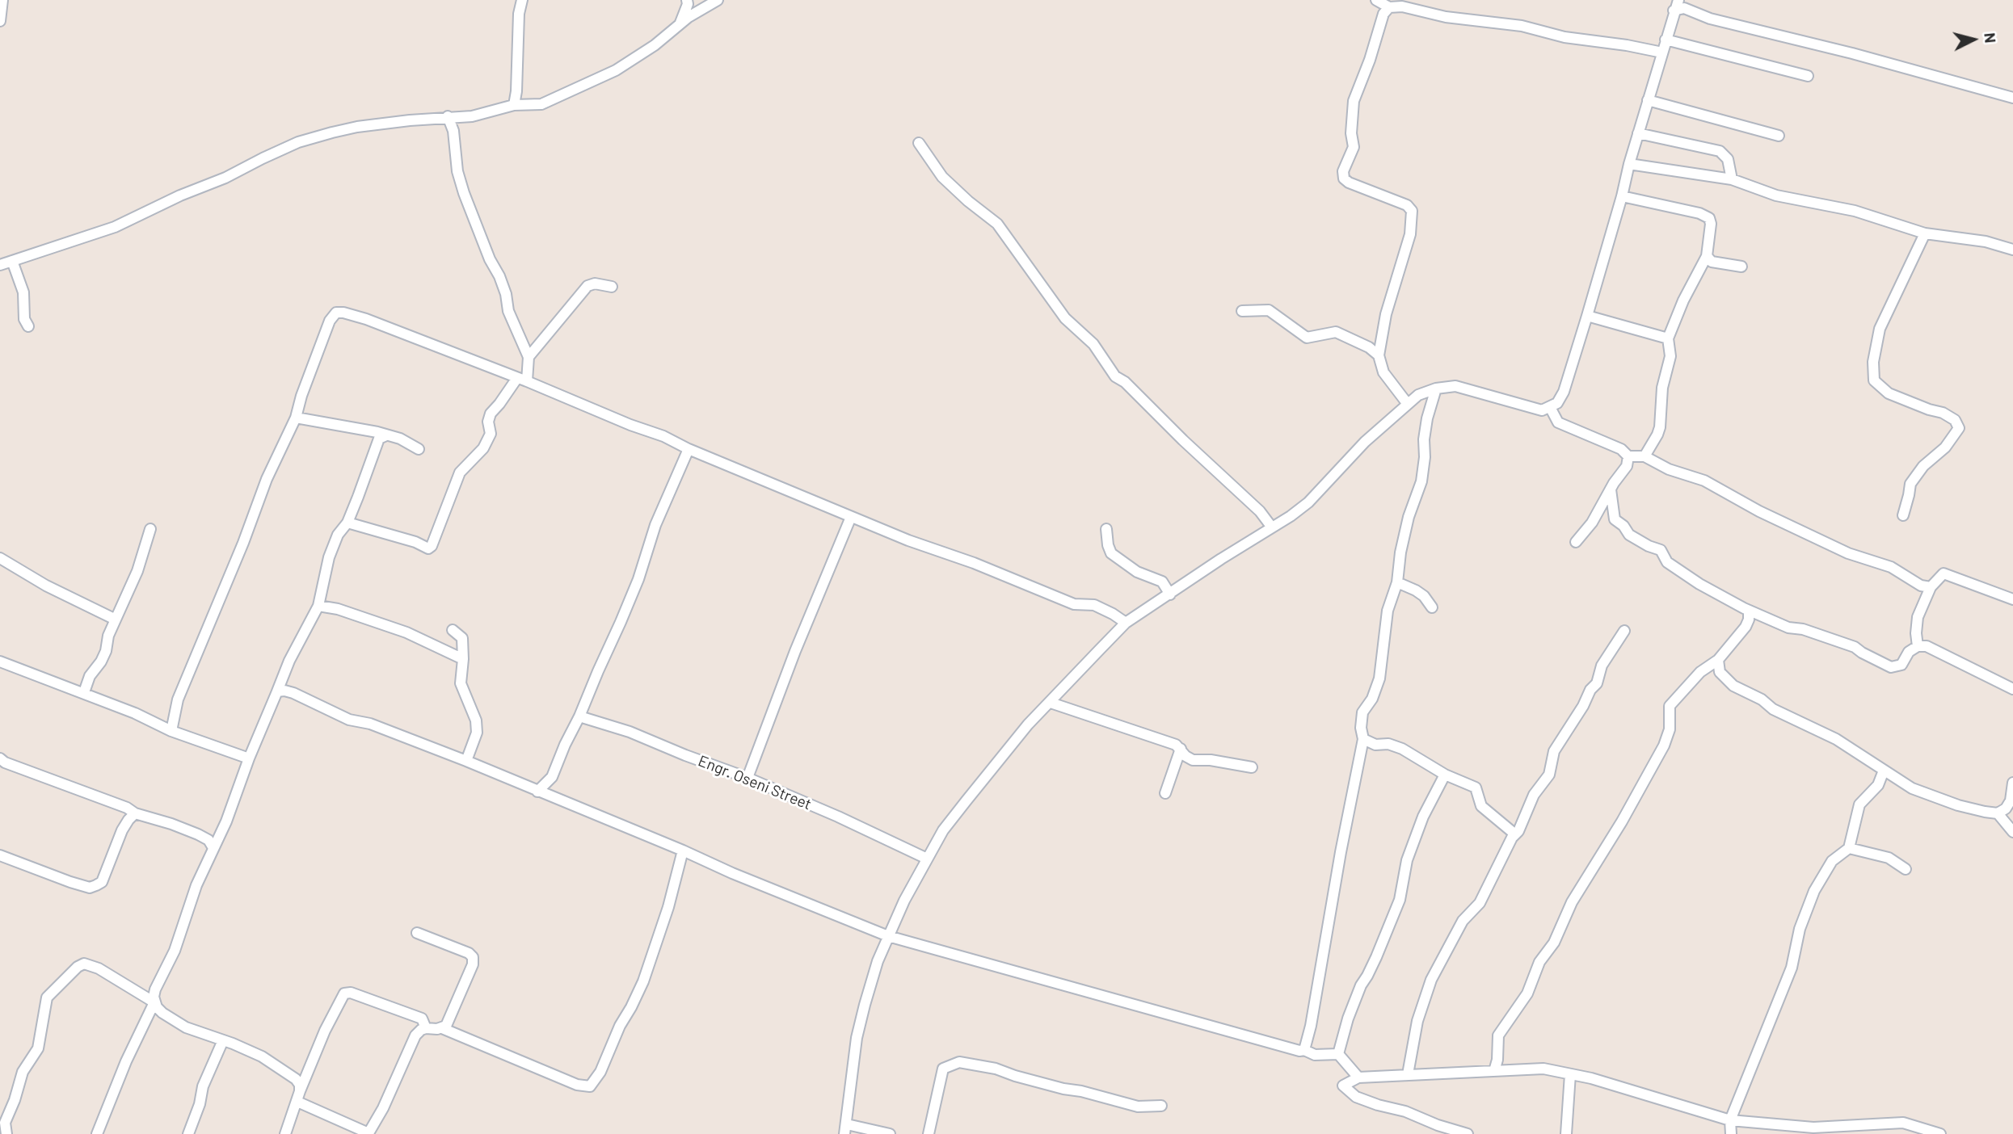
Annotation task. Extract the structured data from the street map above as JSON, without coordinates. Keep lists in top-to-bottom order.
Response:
{
  "streets": {
    "street": ["Engr. Oseni Street"]
  },
  "north": "right"
}
